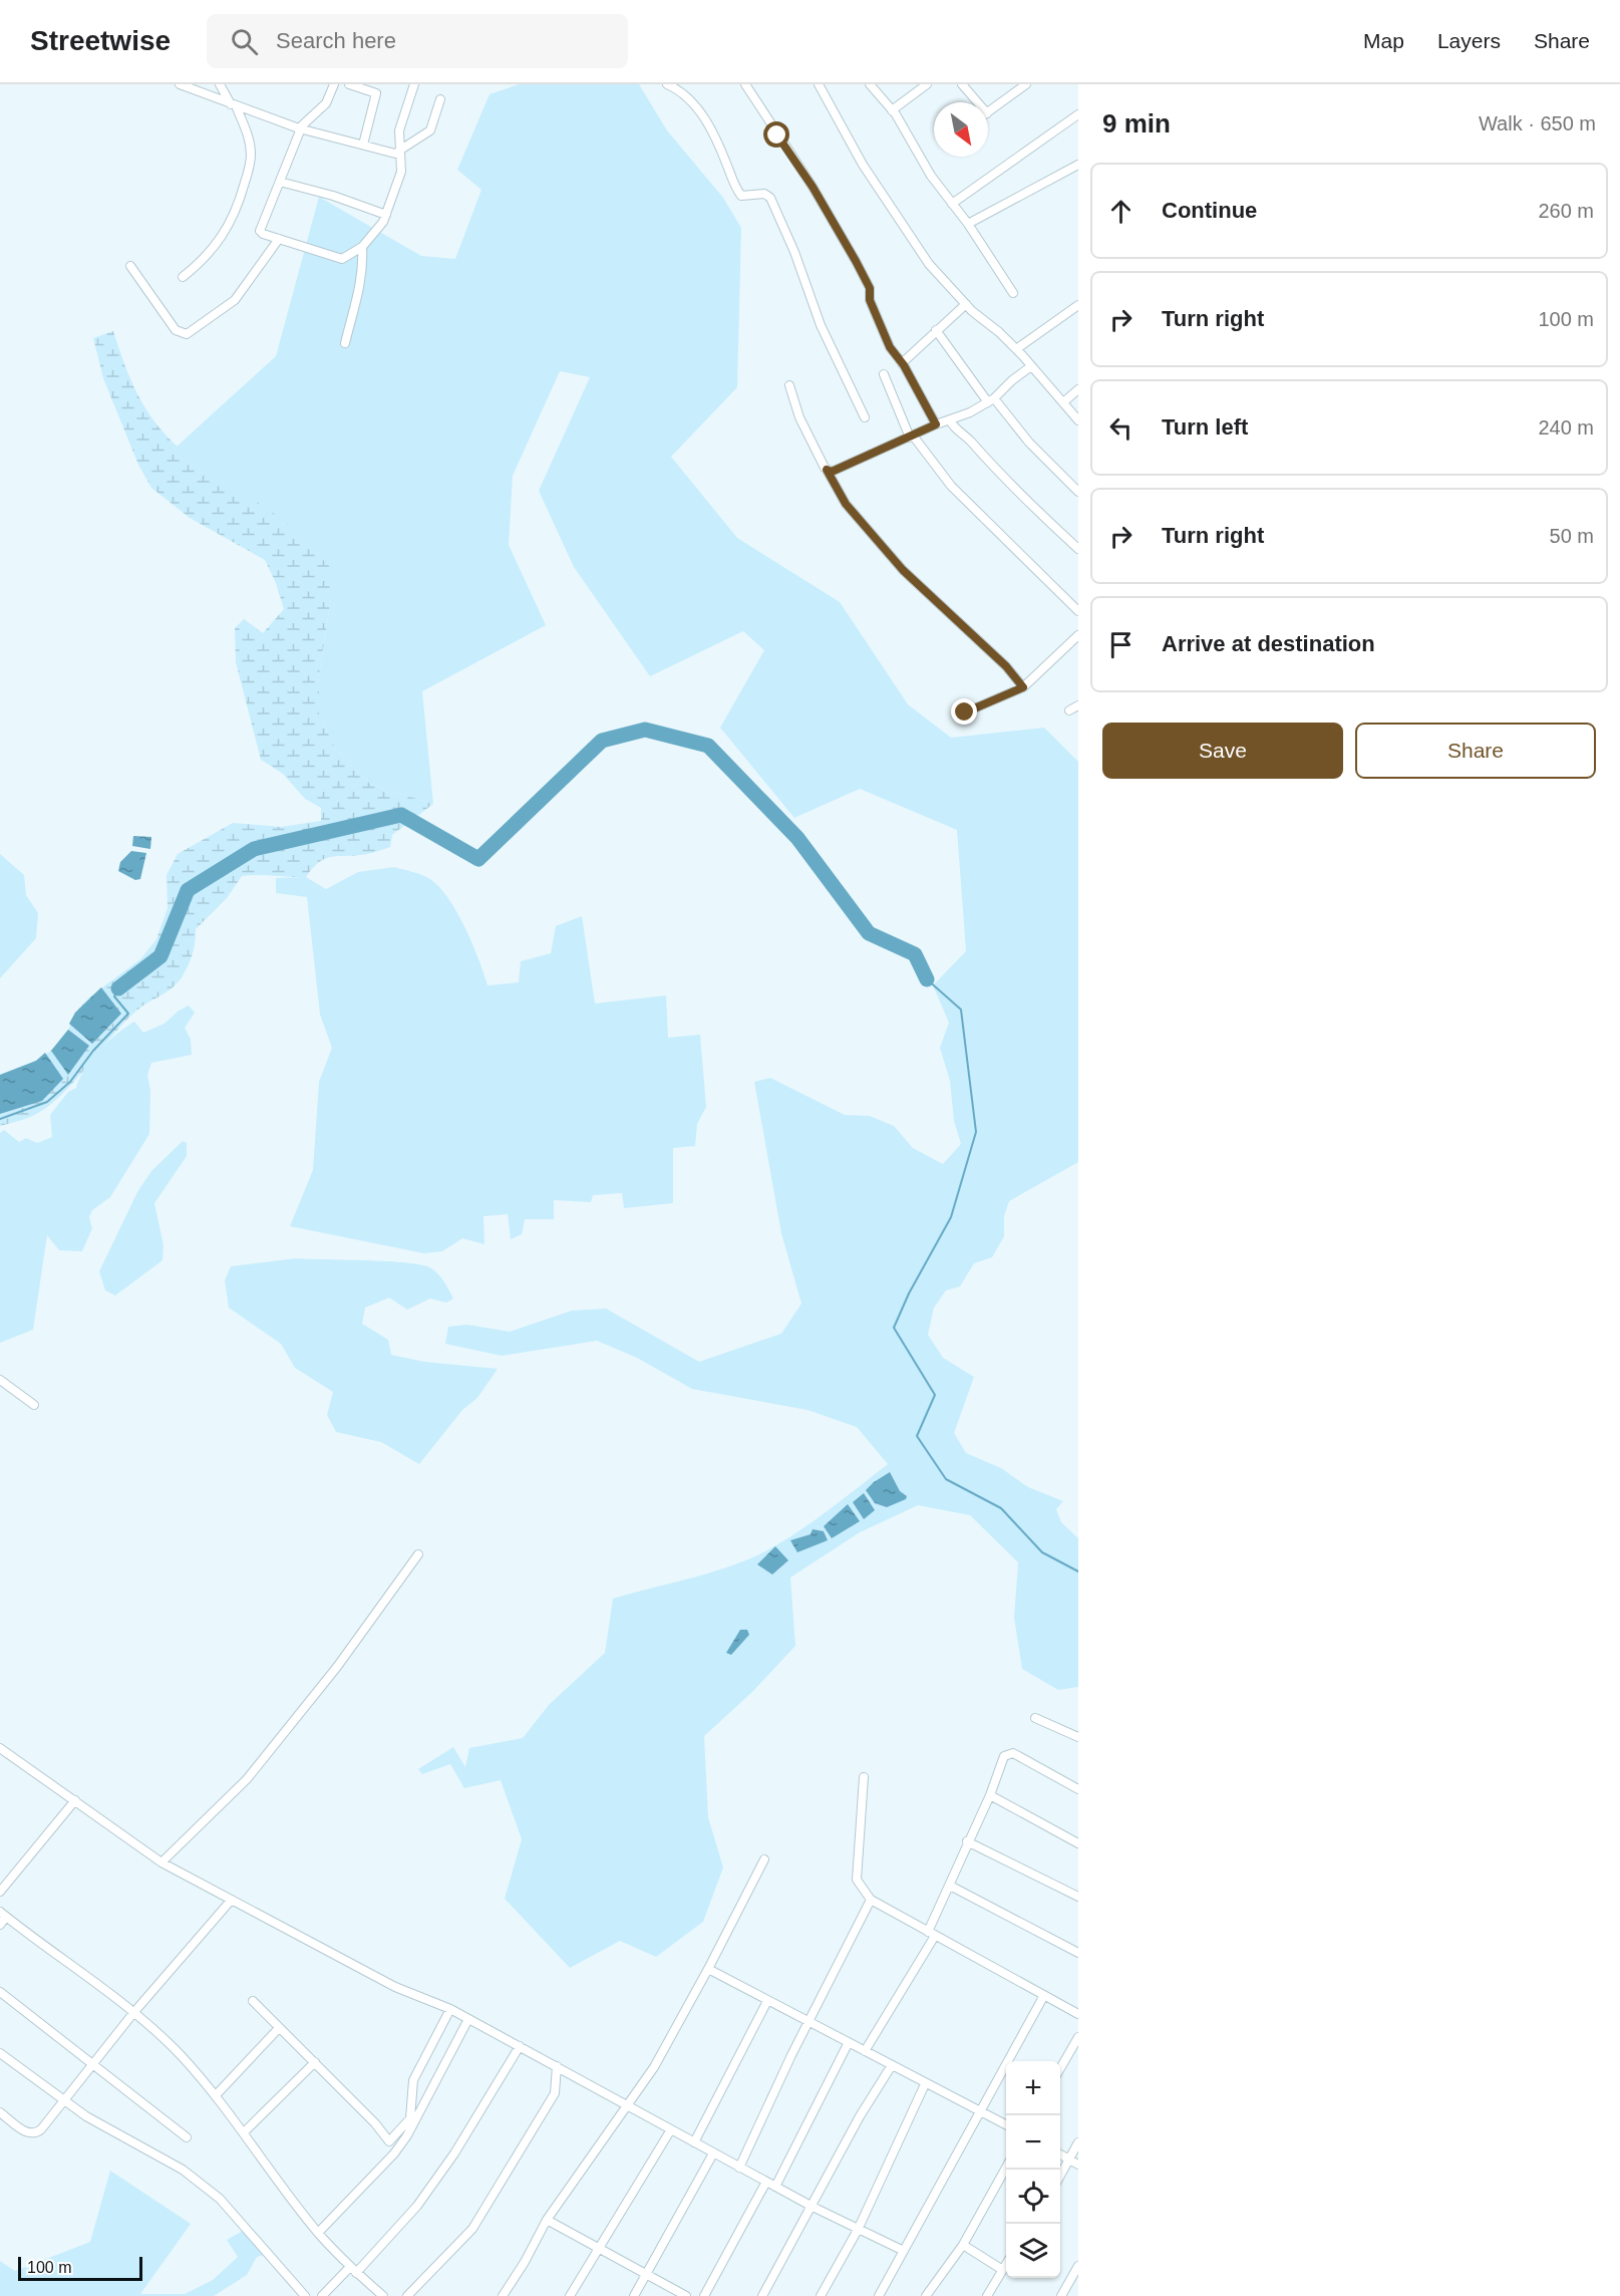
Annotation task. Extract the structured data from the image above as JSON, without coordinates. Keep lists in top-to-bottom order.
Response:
{
  "scale_bar": "100 m",
  "north": "bottom right",
  "page": {
    "header": "Streetwise",
    "search": "Search here",
    "nav": ["Map", "Layers", "Share"],
    "heading": ["9 min", "Walk · 650 m"],
    "list": [
      ["Continue", "260 m"],
      ["Turn right", "100 m"],
      ["Turn left", "240 m"],
      ["Turn right", "50 m"],
      "Arrive at destination"
    ],
    "buttons": ["Save", "Share"],
    "map_buttons": ["+", "−"],
    "scale": "100 m"
  }
}
